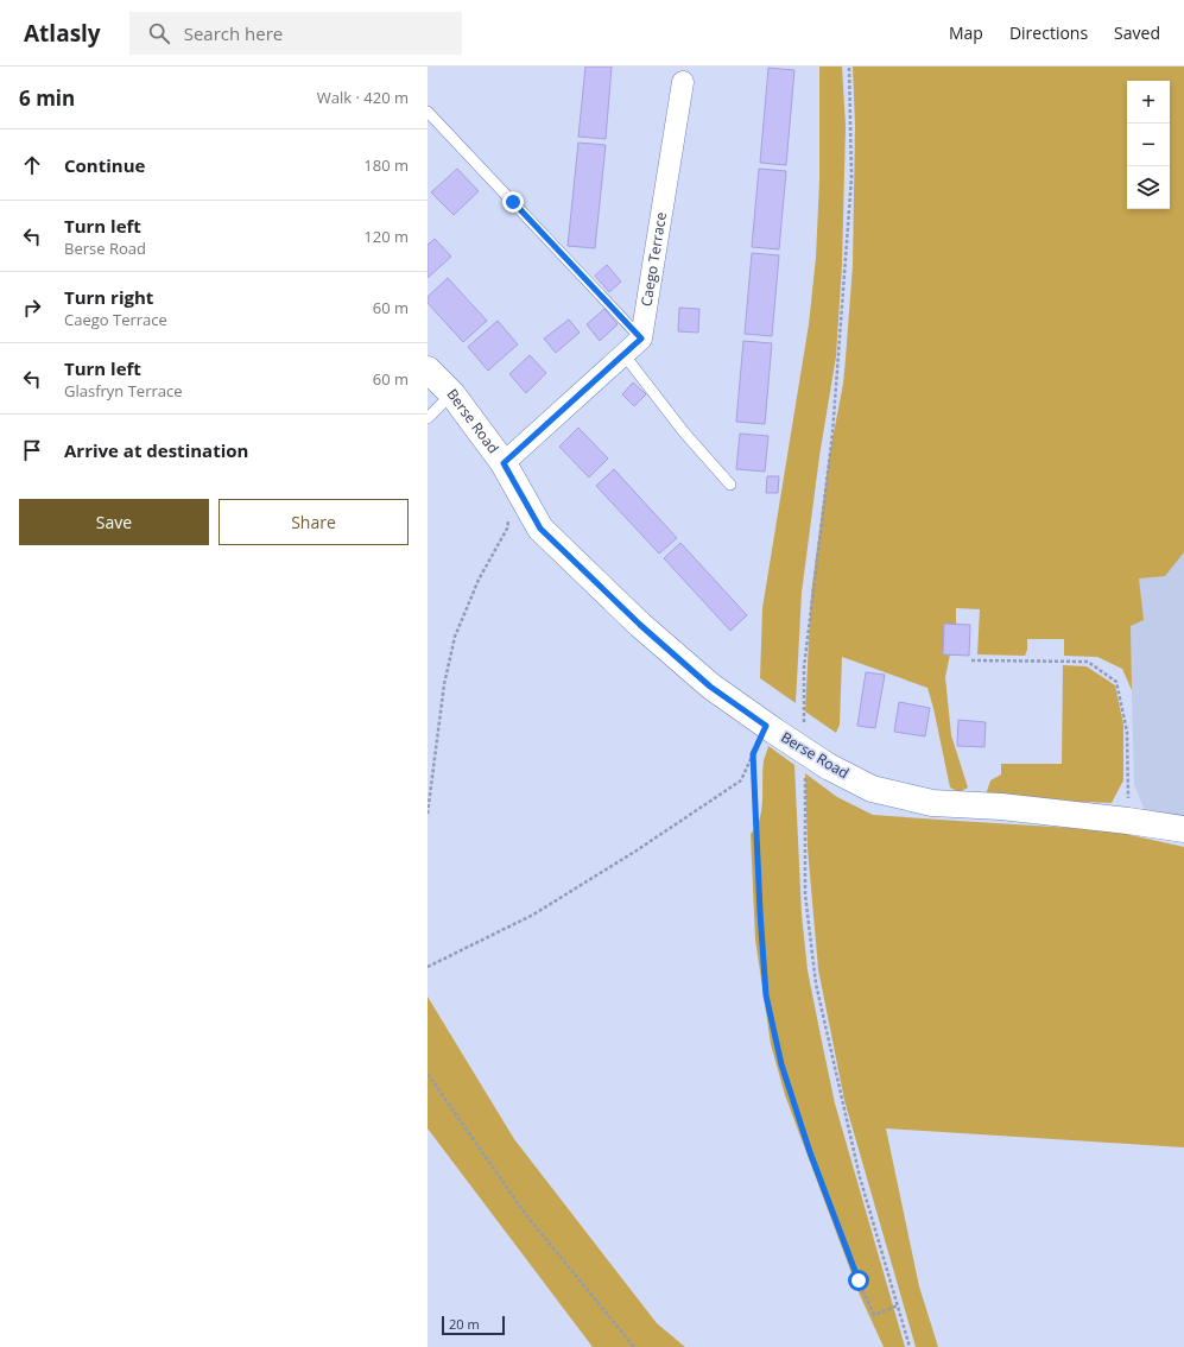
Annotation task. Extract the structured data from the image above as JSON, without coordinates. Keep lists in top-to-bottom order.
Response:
{
  "streets": {
    "main road": ["Berse Road"],
    "street": ["Caego Terrace"]
  },
  "scale_bar": "20 m",
  "page": {
    "header": "Atlasly",
    "search": "Search here",
    "nav": ["Map", "Directions", "Saved"],
    "heading": ["6 min", "Walk · 420 m"],
    "map_buttons": ["+", "−"],
    "list": [
      ["Continue", "180 m"],
      ["Turn left", "Berse Road", "120 m"],
      ["Turn right", "Caego Terrace", "60 m"],
      ["Turn left", "Glasfryn Terrace", "60 m"],
      "Arrive at destination"
    ],
    "buttons": ["Save", "Share"],
    "scale": "20 m"
  }
}
